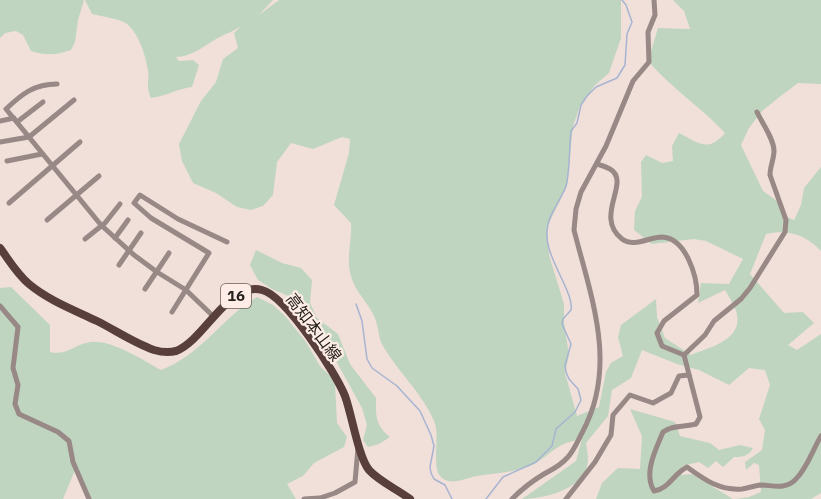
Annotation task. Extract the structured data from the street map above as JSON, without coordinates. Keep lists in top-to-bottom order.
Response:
{
  "streets": {
    "main road": ["16", "高知本山線"]
  }
}
